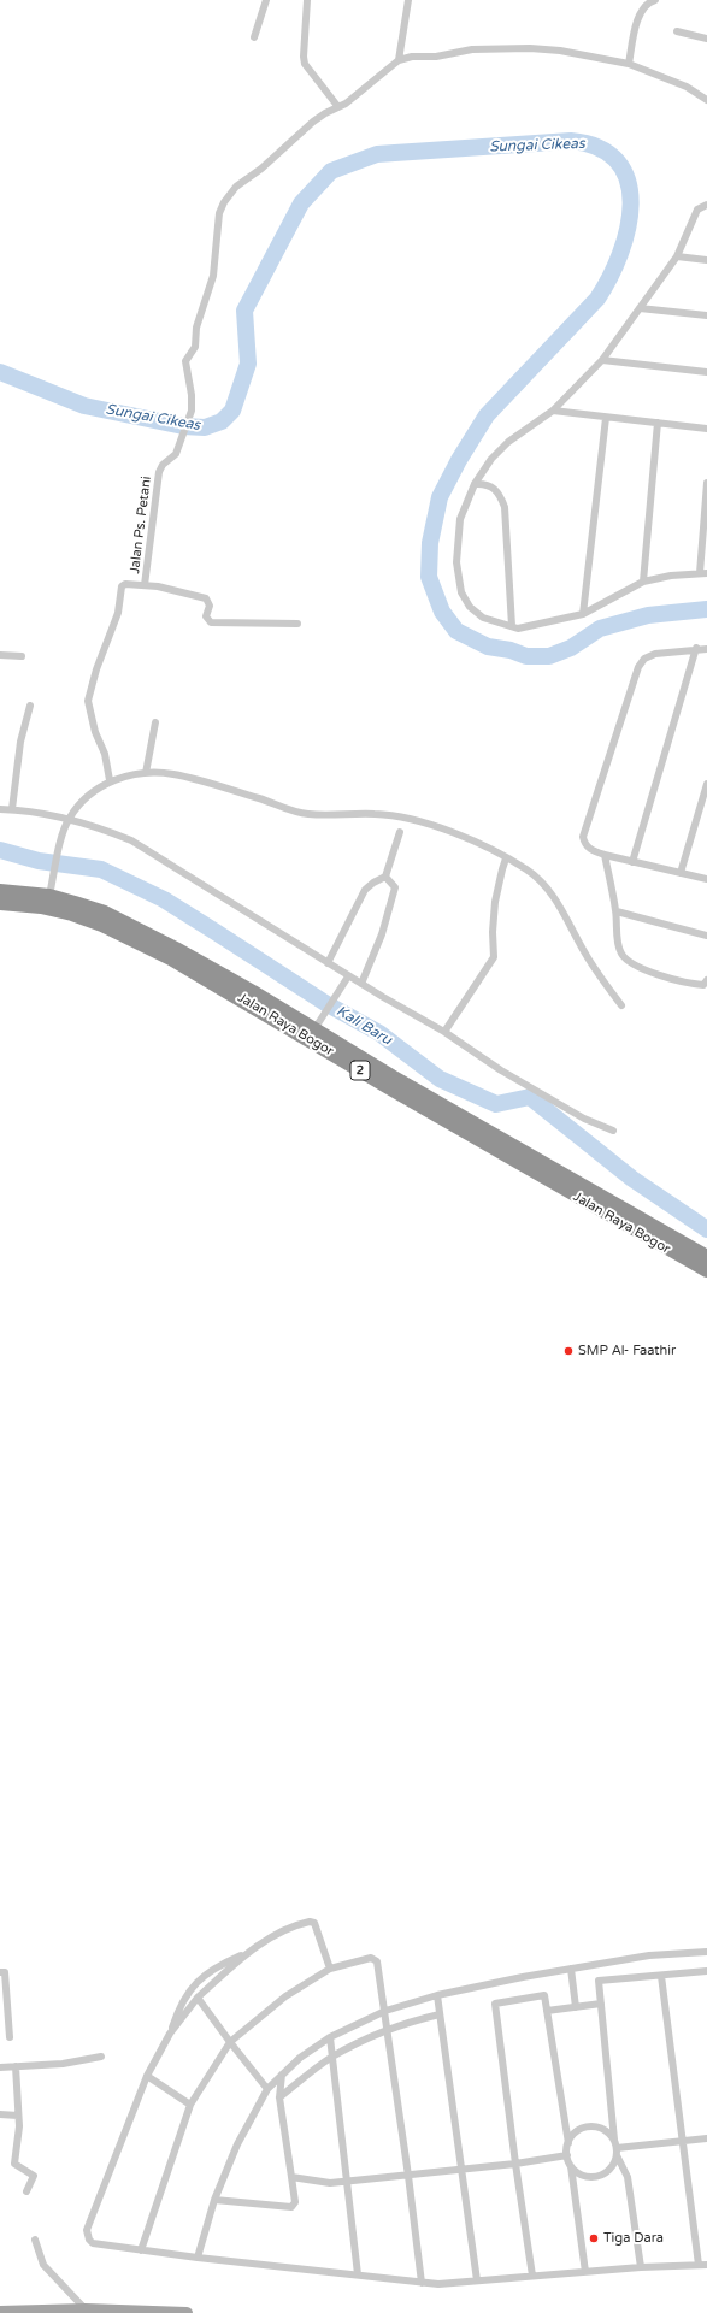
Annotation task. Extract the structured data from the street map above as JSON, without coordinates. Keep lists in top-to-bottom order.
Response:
{
  "streets": {
    "highway": ["Jalan Raya Bogor", "2"],
    "street": ["Jalan Ps. Petani"]
  },
  "water": ["Sungai Cikeas", "Kali Baru"],
  "places": ["SMP Al- Faathir", "Tiga Dara"]
}
